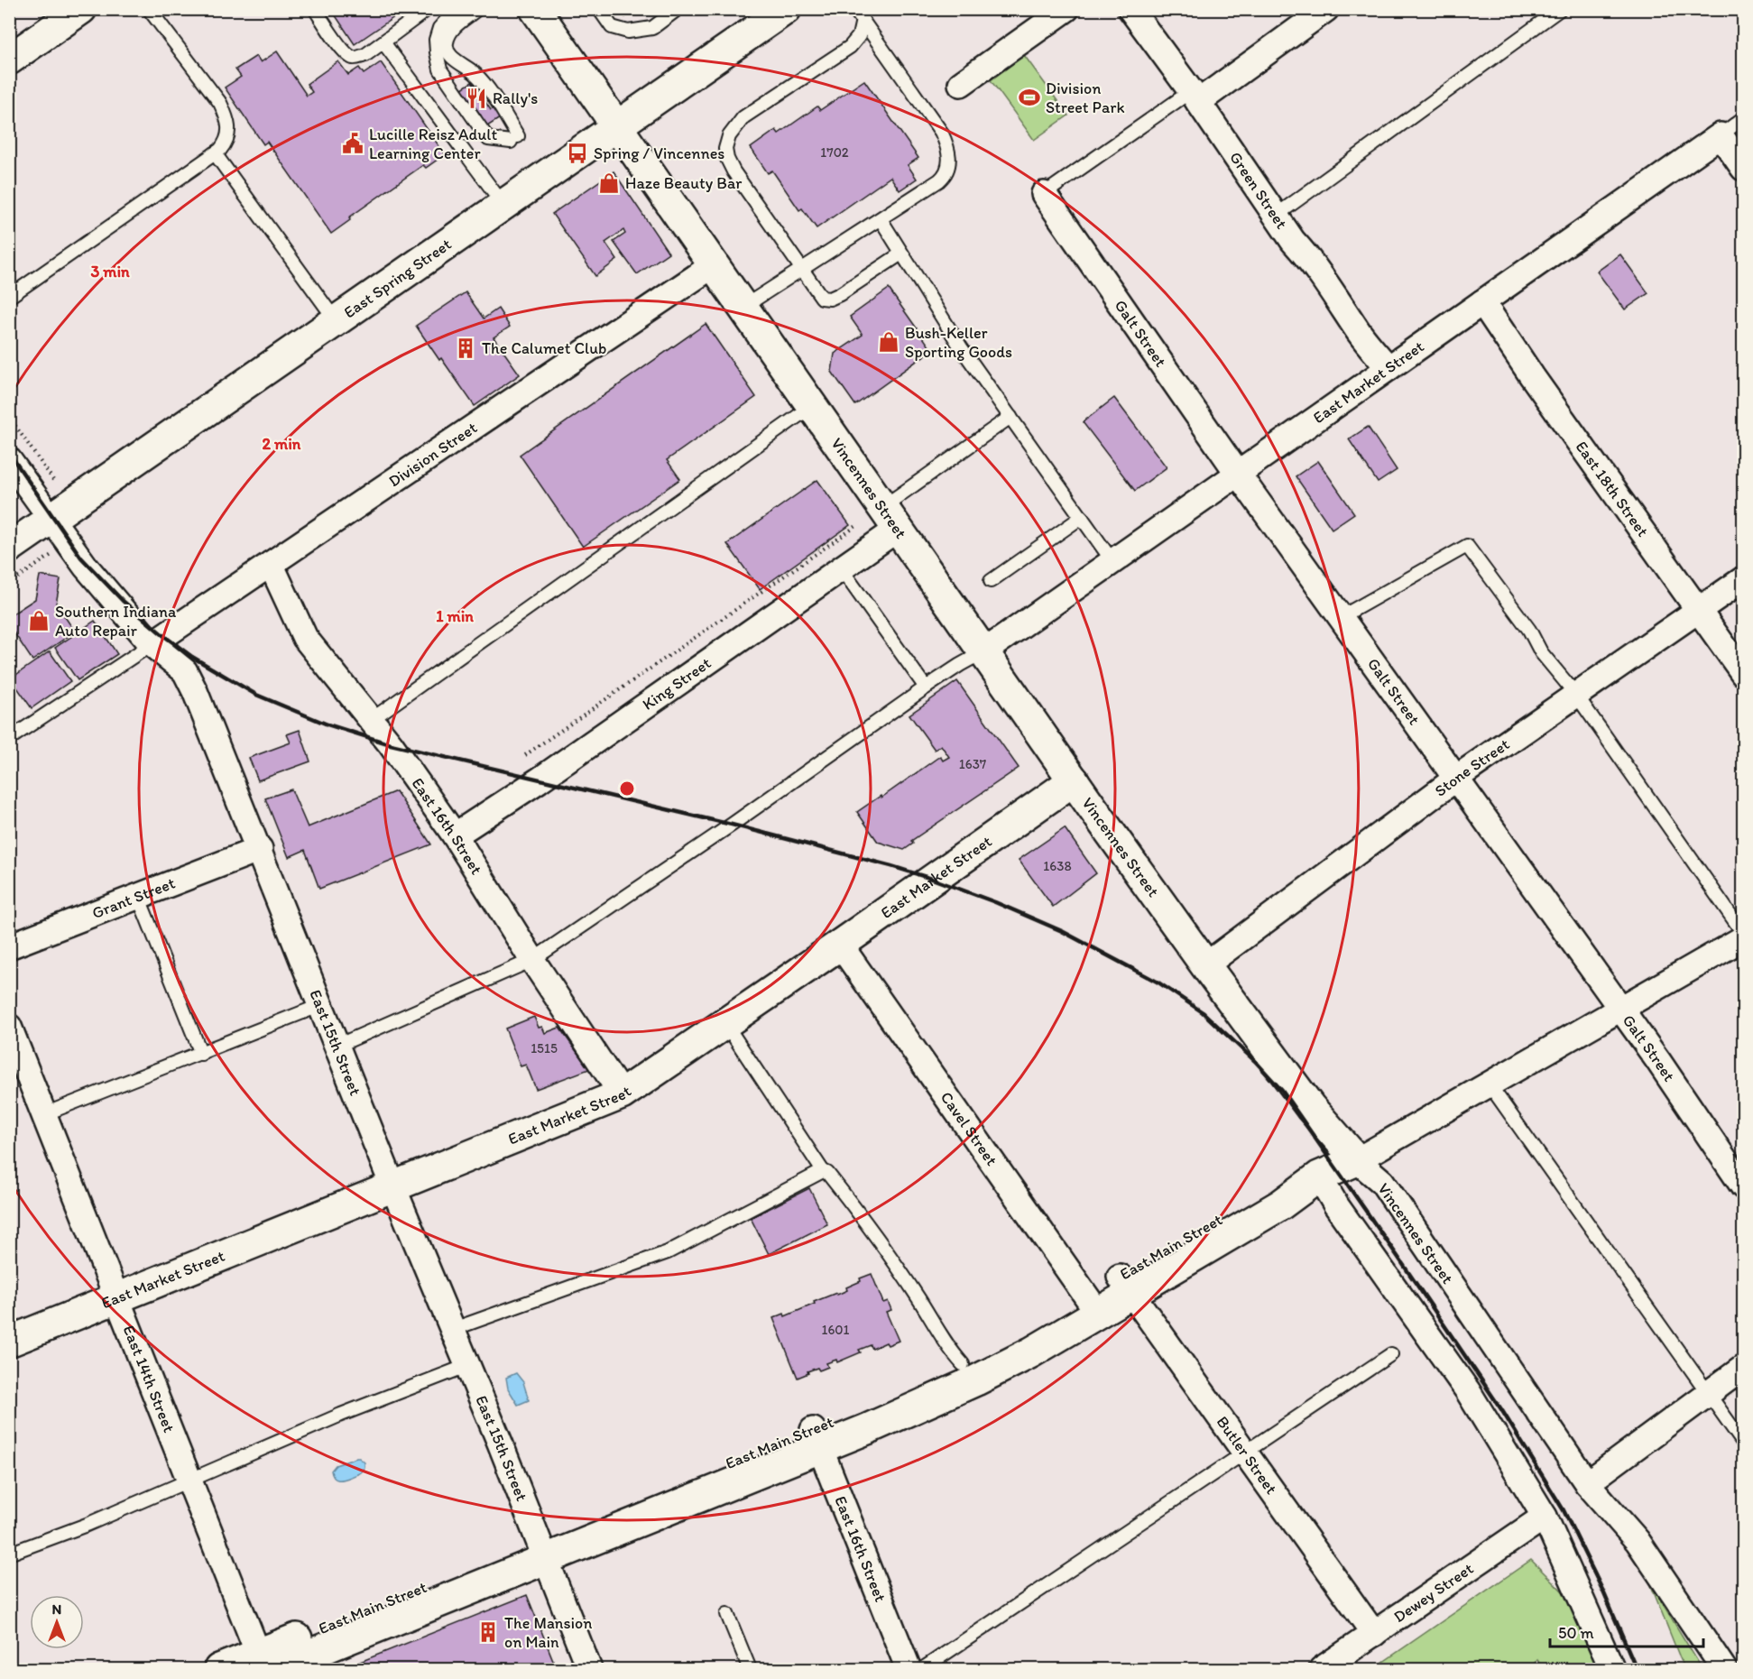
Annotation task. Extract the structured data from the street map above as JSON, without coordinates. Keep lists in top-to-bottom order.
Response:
{
  "streets": {
    "main road": [
      "East Spring Street",
      "East Market Street",
      "Vincennes Street",
      "East Main Street"
    ],
    "street": [
      "Green Street",
      "Galt Street",
      "Division Street",
      "East 18th Street",
      "King Street",
      "Stone Street",
      "East 16th Street",
      "Grant Street",
      "East 15th Street",
      "Cavel Street",
      "East 14th Street",
      "Butler Street",
      "Dewey Street"
    ]
  },
  "crossings": [
    ["Green Street", "East Market Street"],
    ["East Spring Street", "Vincennes Street"],
    ["East Spring Street", "East 15th Street"],
    ["Galt Street", "East Market Street"],
    ["Galt Street", "Stone Street"],
    ["East Market Street", "Vincennes Street"],
    ["East Market Street", "East 18th Street"],
    ["East Market Street", "East 16th Street"],
    ["East Market Street", "East 15th Street"],
    ["East Market Street", "Cavel Street"],
    ["East Market Street", "East 14th Street"],
    ["Division Street", "Vincennes Street"],
    ["Division Street", "East 16th Street"],
    ["Division Street", "East 15th Street"],
    ["Vincennes Street", "King Street"],
    ["Vincennes Street", "Stone Street"],
    ["Vincennes Street", "East Main Street"],
    ["East 18th Street", "Stone Street"],
    ["King Street", "East 16th Street"],
    ["East 16th Street", "East Main Street"],
    ["Grant Street", "East 15th Street"],
    ["East 15th Street", "East Main Street"],
    ["Cavel Street", "East Main Street"],
    ["East Main Street", "East 14th Street"],
    ["East Main Street", "Butler Street"],
    ["Butler Street", "Dewey Street"]
  ],
  "places": {
    "sports": ["Division Street Park"],
    "restaurant": ["Rally's"],
    "public building": ["Lucille Reisz Adult Learning Center"],
    "bus stop": ["Spring / Vincennes"],
    "shop": ["Haze Beauty Bar", "Bush-Keller Sporting Goods", "Southern Indiana Auto Repair"],
    "building": ["The Calumet Club", "The Mansion on Main"]
  },
  "house_numbers": [
    "1702",
    "1637",
    "1638",
    "1515",
    "1601"
  ],
  "scale_bar": "50 m",
  "north": "top",
  "rings": ["3 min", "2 min", "1 min"]
}
